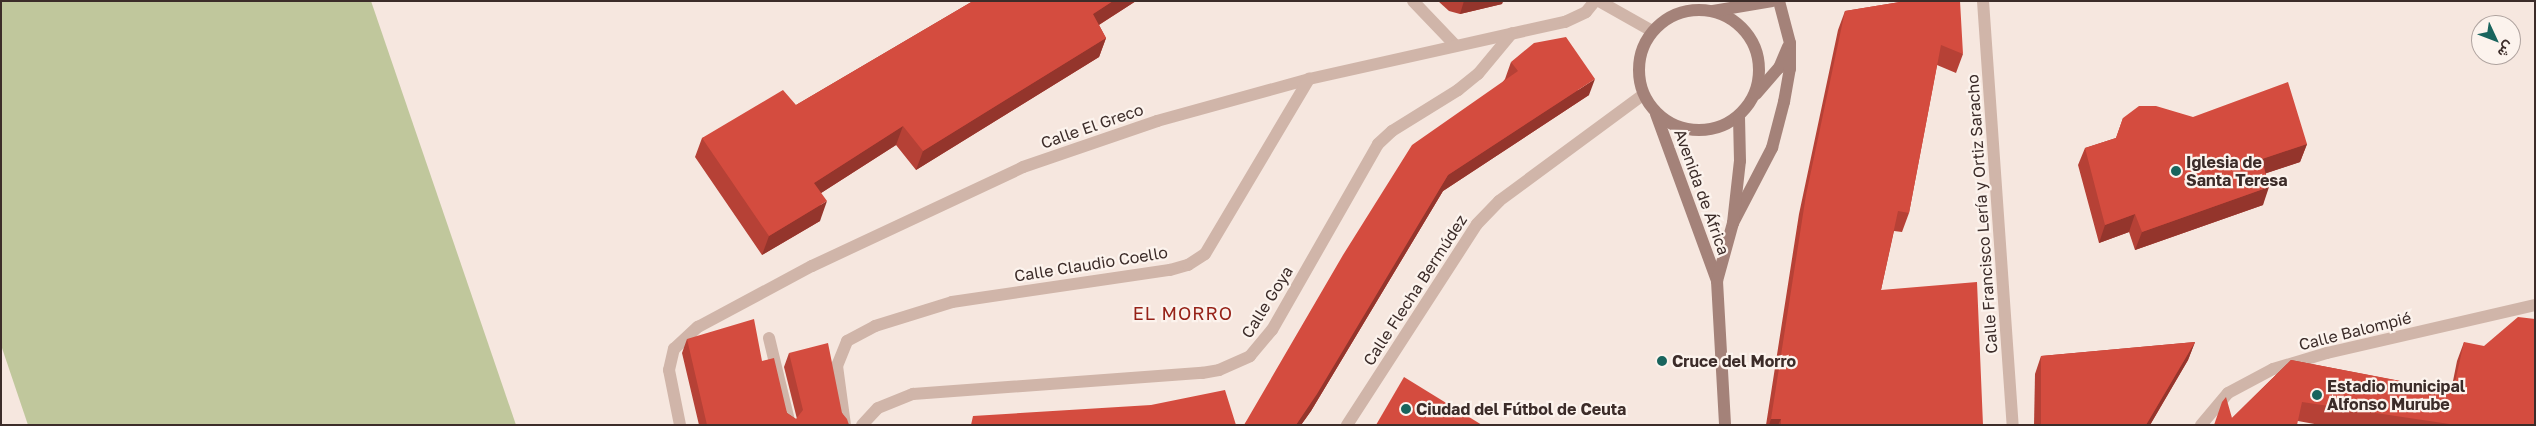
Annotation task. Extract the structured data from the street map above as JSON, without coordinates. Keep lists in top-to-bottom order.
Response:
{
  "streets": {
    "main road": ["Avenida de África"],
    "street": [
      "Calle El Greco",
      "Calle Francisco Lería y Ortiz Saracho",
      "Calle Claudio Coello",
      "Calle Flecha Bermúdez",
      "Calle Goya",
      "Calle Balompié"
    ]
  },
  "crossings": [
    ["Calle El Greco", "Calle Claudio Coello"],
    ["Calle El Greco", "Calle Goya"],
    ["Avenida de África", "Calle Flecha Bermúdez"]
  ],
  "districts": ["EL MORRO"],
  "places": [
    "Iglesia de Santa Teresa",
    "Cruce del Morro",
    "Estadio municipal Alfonso Murube",
    "Ciudad del Fútbol de Ceuta"
  ],
  "north": "bottom right"
}
